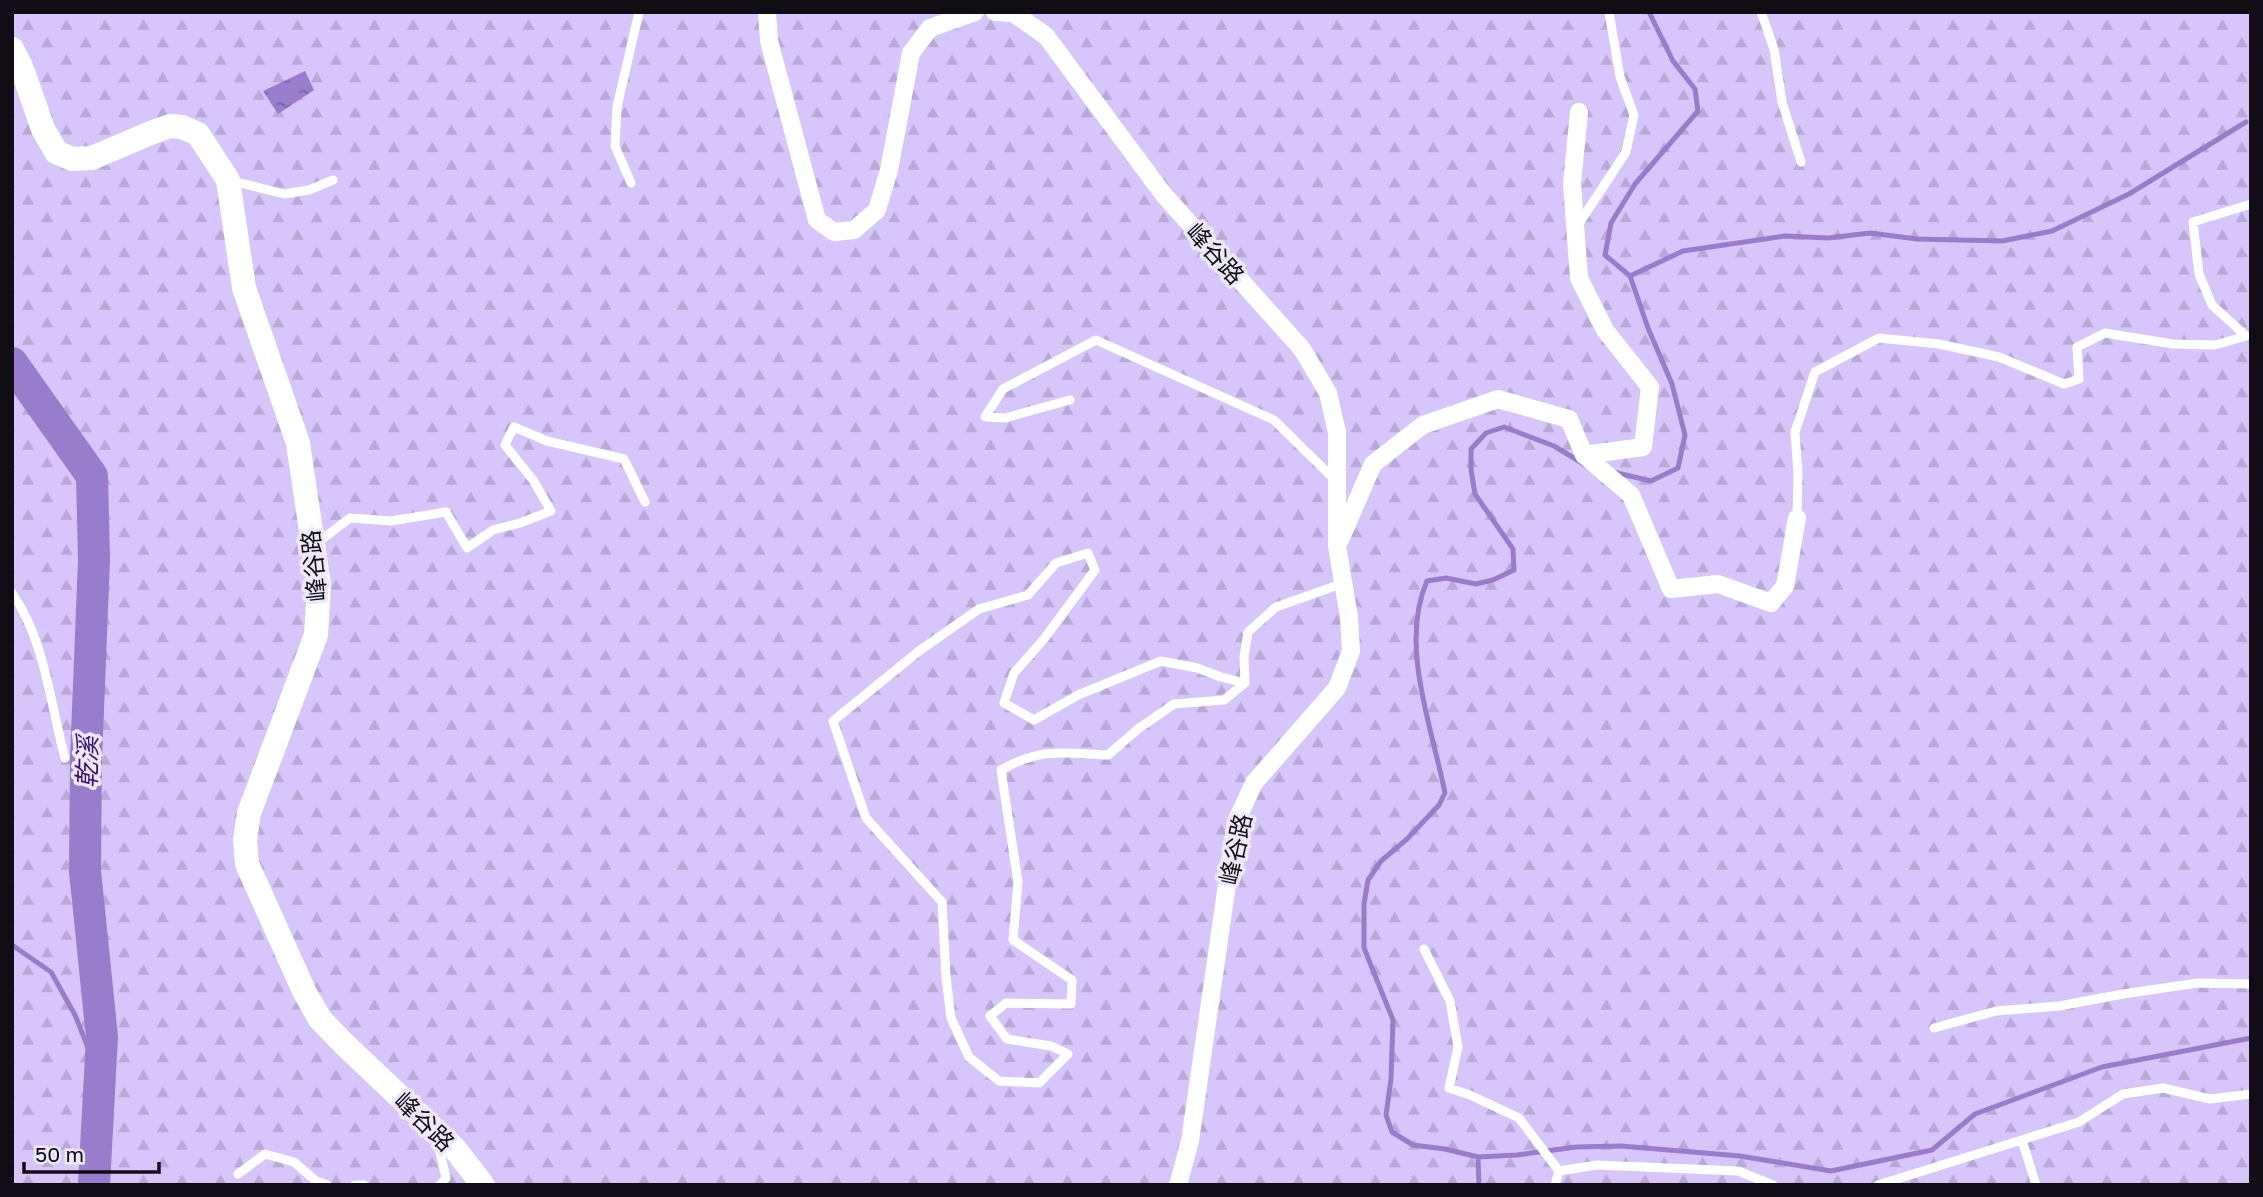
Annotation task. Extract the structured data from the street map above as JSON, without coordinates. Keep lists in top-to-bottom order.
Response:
{
  "streets": {
    "street": ["峰谷路"]
  },
  "water": ["乾溪"],
  "scale_bar": "50 m"
}
